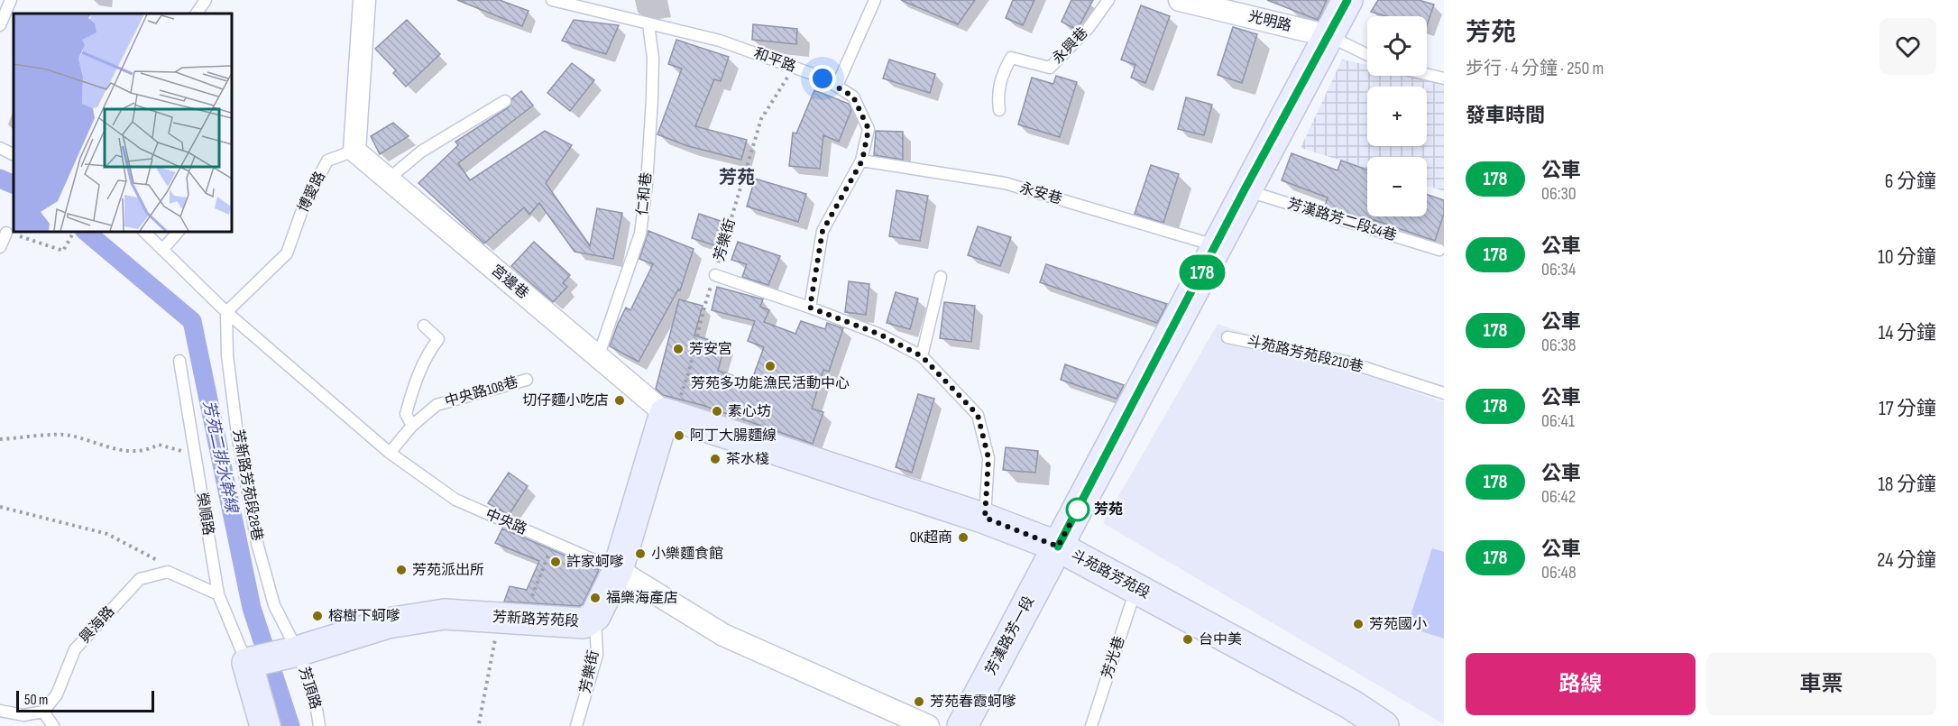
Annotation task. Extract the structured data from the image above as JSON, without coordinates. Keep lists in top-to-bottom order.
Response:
{
  "streets": {
    "street": [
      "光明路",
      "宮邊巷",
      "中央路",
      "斗苑路芳苑段",
      "芳新路芳苑段",
      "芳漢路芳一段"
    ],
    "lane": [
      "永興巷",
      "和平路",
      "博愛路",
      "仁和巷",
      "永安巷",
      "芳漢路芳二段54巷",
      "芳樂街",
      "斗苑路芳苑段210巷",
      "中央路108巷",
      "芳新路芳苑段28巷",
      "榮順路",
      "興海路",
      "芳光巷",
      "芳頂路"
    ]
  },
  "crossings": [
    ["光明路", "芳漢路芳一段"],
    ["和平路", "仁和巷"],
    ["和平路", "永安巷"],
    ["和平路", "芳樂街"],
    ["博愛路", "宮邊巷"],
    ["博愛路", "芳新路芳苑段28巷"],
    ["博愛路", "中央路"],
    ["仁和巷", "宮邊巷"],
    ["永安巷", "芳漢路芳一段"],
    ["芳漢路芳二段54巷", "芳漢路芳一段"],
    ["芳樂街", "宮邊巷"],
    ["芳樂街", "斗苑路芳苑段"],
    ["芳樂街", "芳新路芳苑段"],
    ["宮邊巷", "斗苑路芳苑段"],
    ["宮邊巷", "芳新路芳苑段"],
    ["中央路108巷", "中央路"],
    ["芳新路芳苑段28巷", "中央路"],
    ["芳新路芳苑段28巷", "芳新路芳苑段"],
    ["芳新路芳苑段28巷", "芳頂路"],
    ["榮順路", "芳新路芳苑段"],
    ["中央路", "芳新路芳苑段"],
    ["斗苑路芳苑段", "芳新路芳苑段"],
    ["斗苑路芳苑段", "芳漢路芳一段"],
    ["斗苑路芳苑段", "芳光巷"],
    ["芳新路芳苑段", "芳頂路"]
  ],
  "districts": ["芳苑"],
  "water": ["芳苑二排水幹線"],
  "places": [
    "芳安宮",
    "芳苑多功能漁民活動中心",
    "切仔麵小吃店",
    "素心坊",
    "阿丁大腸麵線",
    "茶水棧",
    "芳苑",
    "OK超商",
    "小樂麵食館",
    "許家蚵嗲",
    "芳苑派出所",
    "福樂海產店",
    "榕樹下蚵嗲",
    "芳苑國小",
    "台中美",
    "芳苑春霞蚵嗲"
  ],
  "lines": ["bus line 178"],
  "scale_bar": "50 m",
  "page": {
    "on_map": "178",
    "heading": [
      ["芳苑", "步行 · 4 分鐘 · 250 m"],
      "發車時間"
    ],
    "map_buttons": ["+", "−"],
    "list": [
      {
        "mark": "178",
        "name": "公車",
        "note": "06:30",
        "value": "6 分鐘"
      },
      {
        "mark": "178",
        "name": "公車",
        "note": "06:34",
        "value": "10 分鐘"
      },
      {
        "mark": "178",
        "name": "公車",
        "note": "06:38",
        "value": "14 分鐘"
      },
      {
        "mark": "178",
        "name": "公車",
        "note": "06:41",
        "value": "17 分鐘"
      },
      {
        "mark": "178",
        "name": "公車",
        "note": "06:42",
        "value": "18 分鐘"
      },
      {
        "mark": "178",
        "name": "公車",
        "note": "06:48",
        "value": "24 分鐘"
      }
    ],
    "buttons": ["路線", "車票"],
    "scale": "50 m"
  }
}
